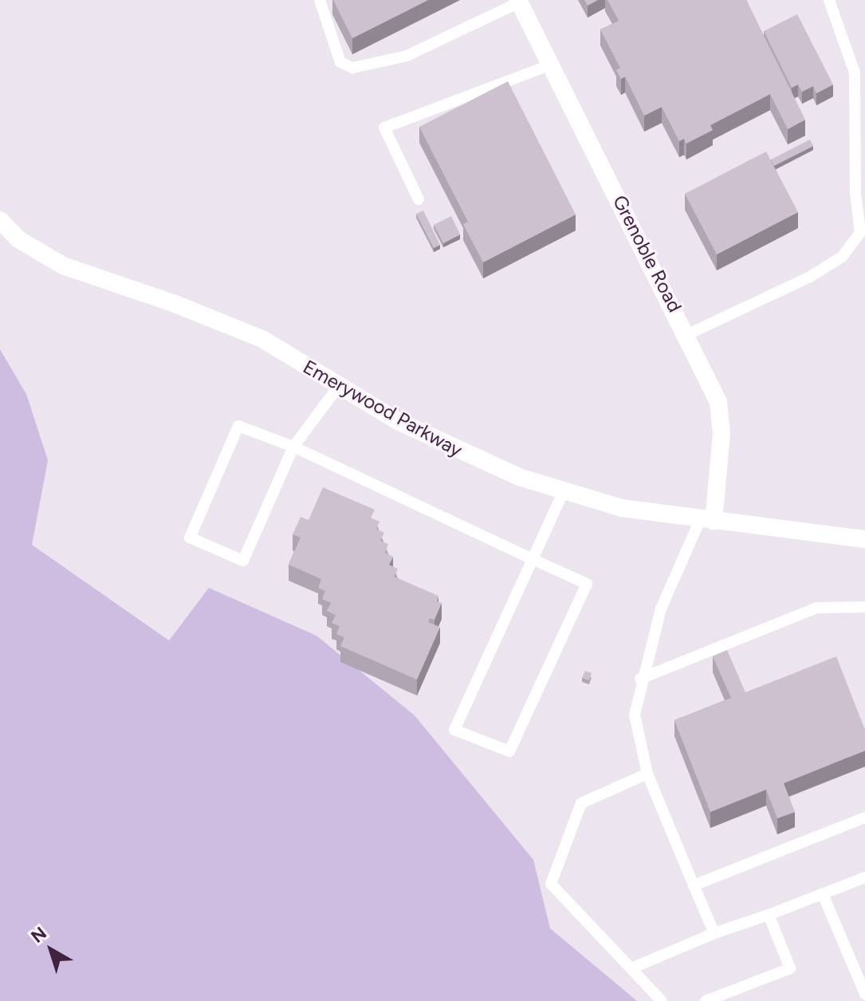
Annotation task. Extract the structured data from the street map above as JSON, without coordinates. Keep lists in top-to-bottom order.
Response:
{
  "streets": {
    "street": ["Grenoble Road", "Emerywood Parkway"]
  },
  "crossings": [
    ["Grenoble Road", "Emerywood Parkway"]
  ],
  "north": "top left"
}
